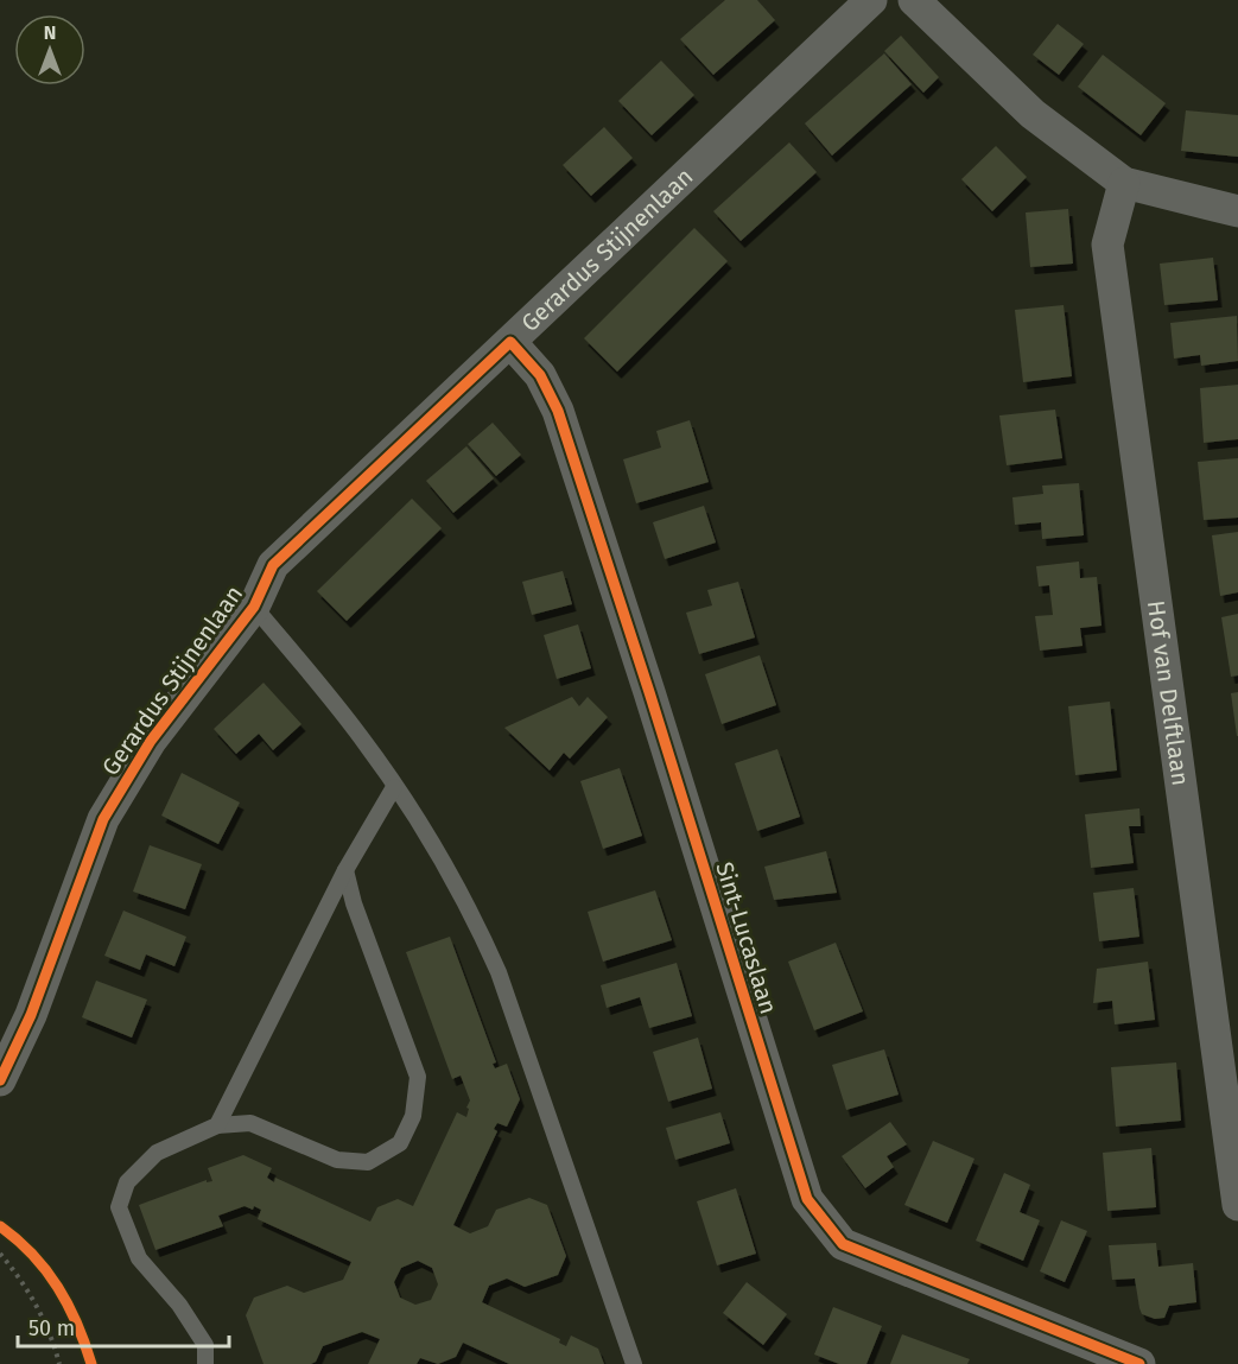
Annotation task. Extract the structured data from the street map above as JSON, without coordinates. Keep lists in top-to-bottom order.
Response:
{
  "streets": {
    "street": ["Gerardus Stijnenlaan", "Hof van Delftlaan", "Sint-Lucaslaan"]
  },
  "crossings": [
    ["Gerardus Stijnenlaan", "Sint-Lucaslaan"]
  ],
  "scale_bar": "50 m",
  "north": "top"
}
